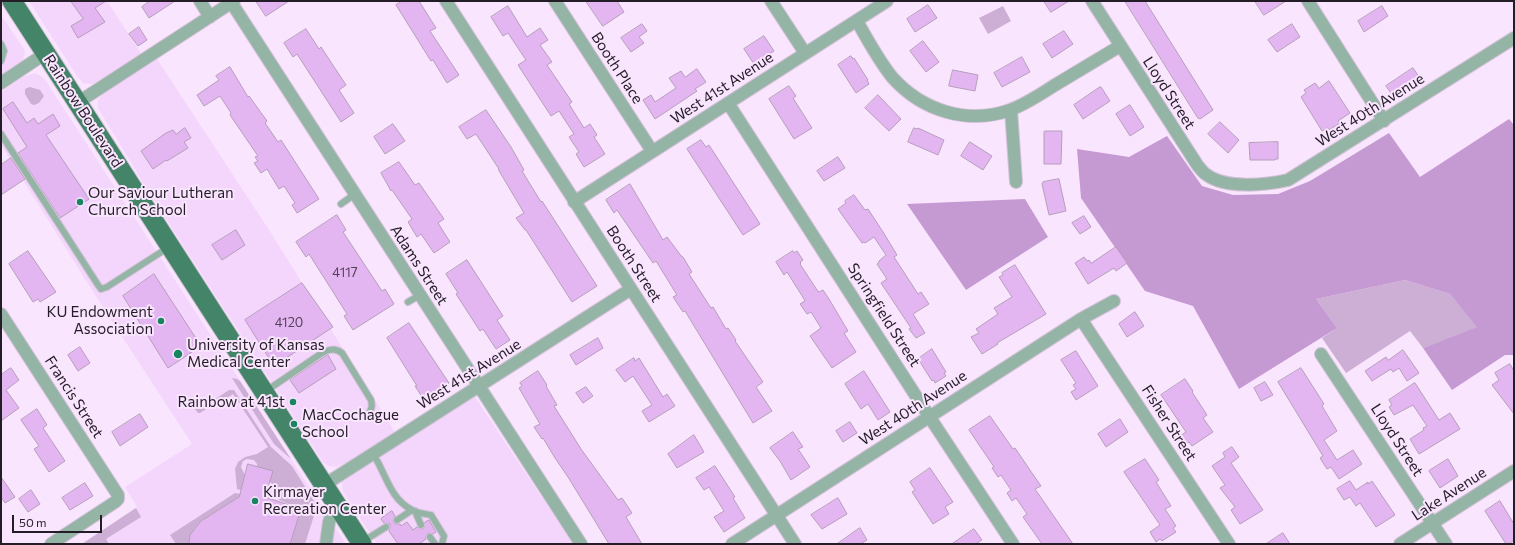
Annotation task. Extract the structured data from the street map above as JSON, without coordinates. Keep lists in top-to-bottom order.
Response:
{
  "streets": {
    "main road": ["Rainbow Boulevard"],
    "street": [
      "Booth Place",
      "West 41st Avenue",
      "Lloyd Street",
      "West 40th Avenue",
      "Booth Street",
      "Adams Street",
      "Springfield Street",
      "Francis Street",
      "Fisher Street",
      "Lake Avenue"
    ]
  },
  "crossings": [
    ["Booth Place", "West 41st Avenue"],
    ["West 41st Avenue", "Rainbow Boulevard"],
    ["West 41st Avenue", "Booth Street"],
    ["West 41st Avenue", "Adams Street"],
    ["West 41st Avenue", "Springfield Street"],
    ["Lloyd Street", "West 40th Avenue"],
    ["Lloyd Street", "Lake Avenue"],
    ["West 40th Avenue", "Booth Street"],
    ["West 40th Avenue", "Springfield Street"],
    ["West 40th Avenue", "Fisher Street"]
  ],
  "places": [
    "Our Saviour Lutheran Church School",
    "KU Endowment Association",
    "University of Kansas Medical Center",
    "Rainbow at 41st",
    "MacCochague School",
    "Kirmayer Recreation Center"
  ],
  "house_numbers": ["4117", "4120"],
  "scale_bar": "50 m"
}
